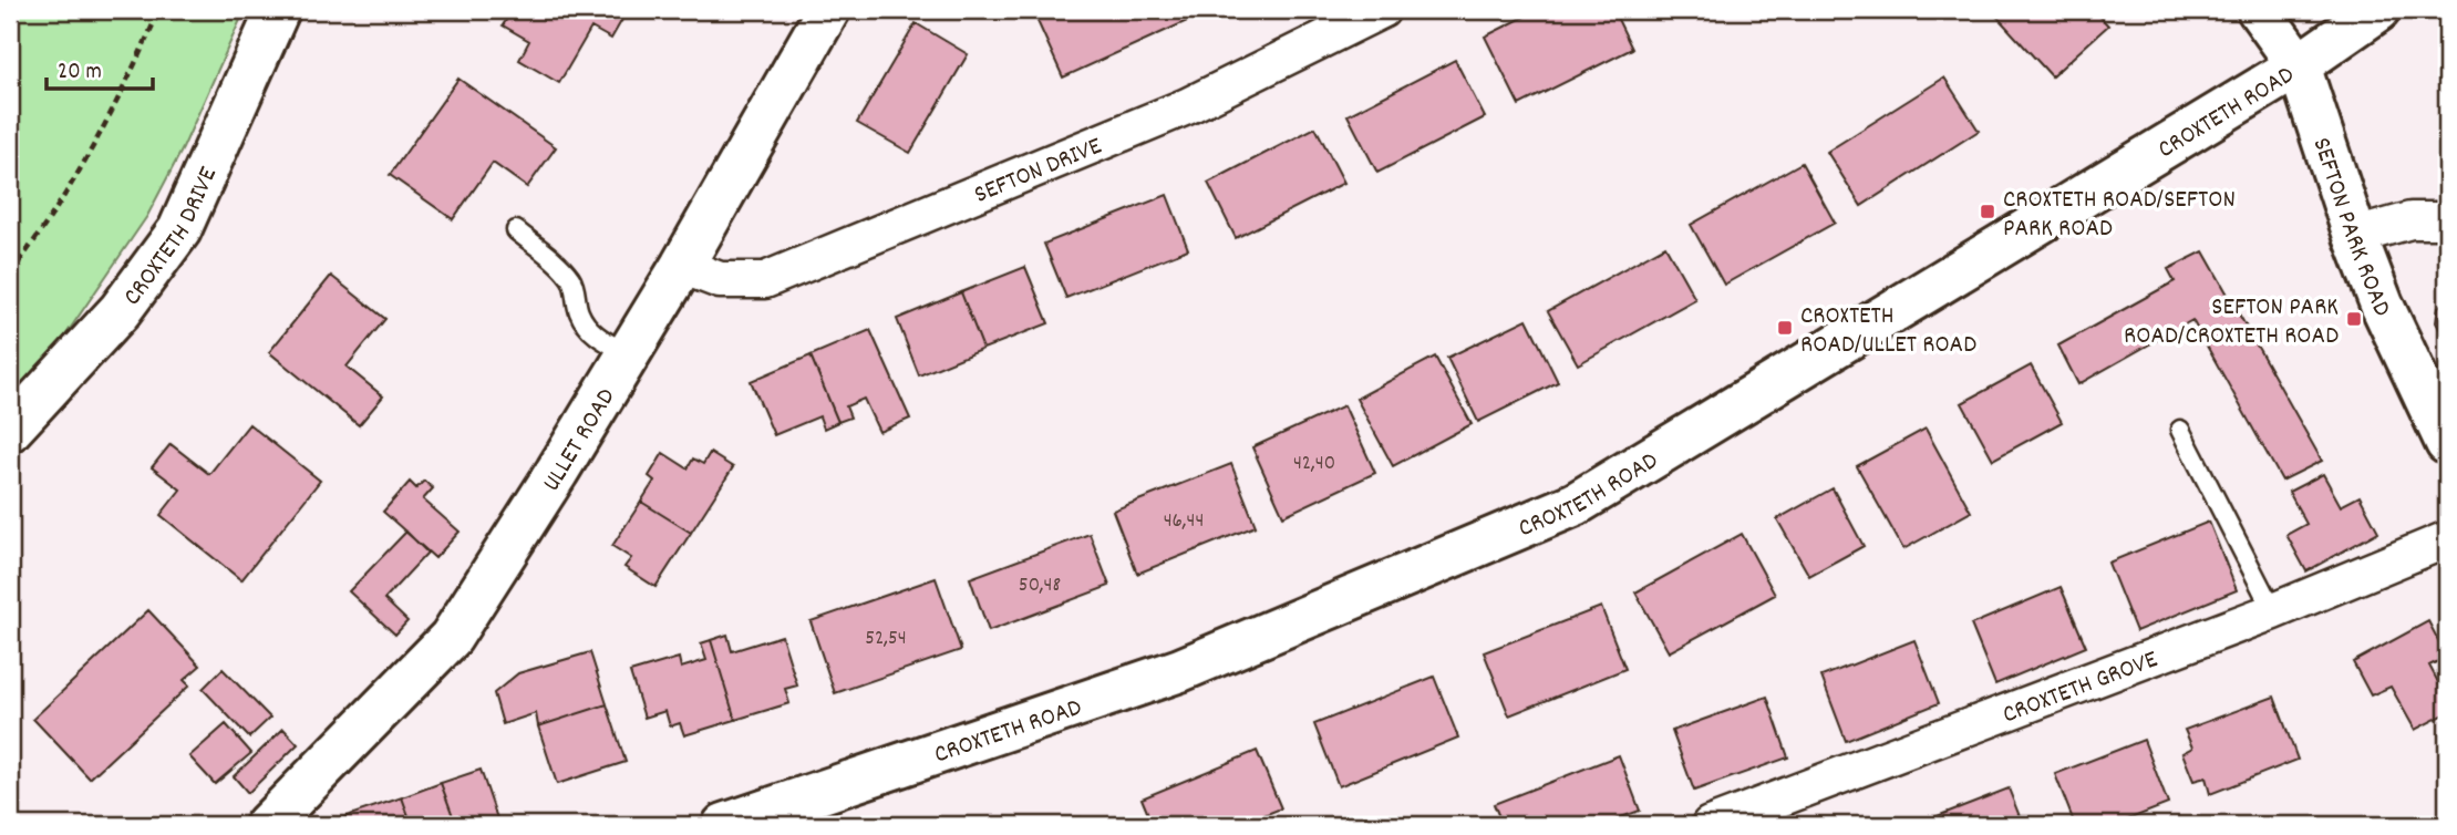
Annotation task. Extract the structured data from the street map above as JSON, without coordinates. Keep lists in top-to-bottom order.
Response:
{
  "streets": {
    "main road": [
      "CROXTETH ROAD",
      "SEFTON PARK ROAD",
      "CROXTETH DRIVE",
      "ULLET ROAD"
    ],
    "street": ["SEFTON DRIVE", "CROXTETH GROVE"]
  },
  "crossings": [
    ["CROXTETH ROAD", "SEFTON PARK ROAD"],
    ["SEFTON DRIVE", "ULLET ROAD"]
  ],
  "places": {
    "transit": ["CROXTETH ROAD/SEFTON PARK ROAD", "SEFTON PARK ROAD/CROXTETH ROAD", "CROXTETH ROAD/ULLET ROAD"]
  },
  "house_numbers": [
    "42,40",
    "46,44",
    "50,48",
    "52,54"
  ],
  "scale_bar": "20 m"
}
